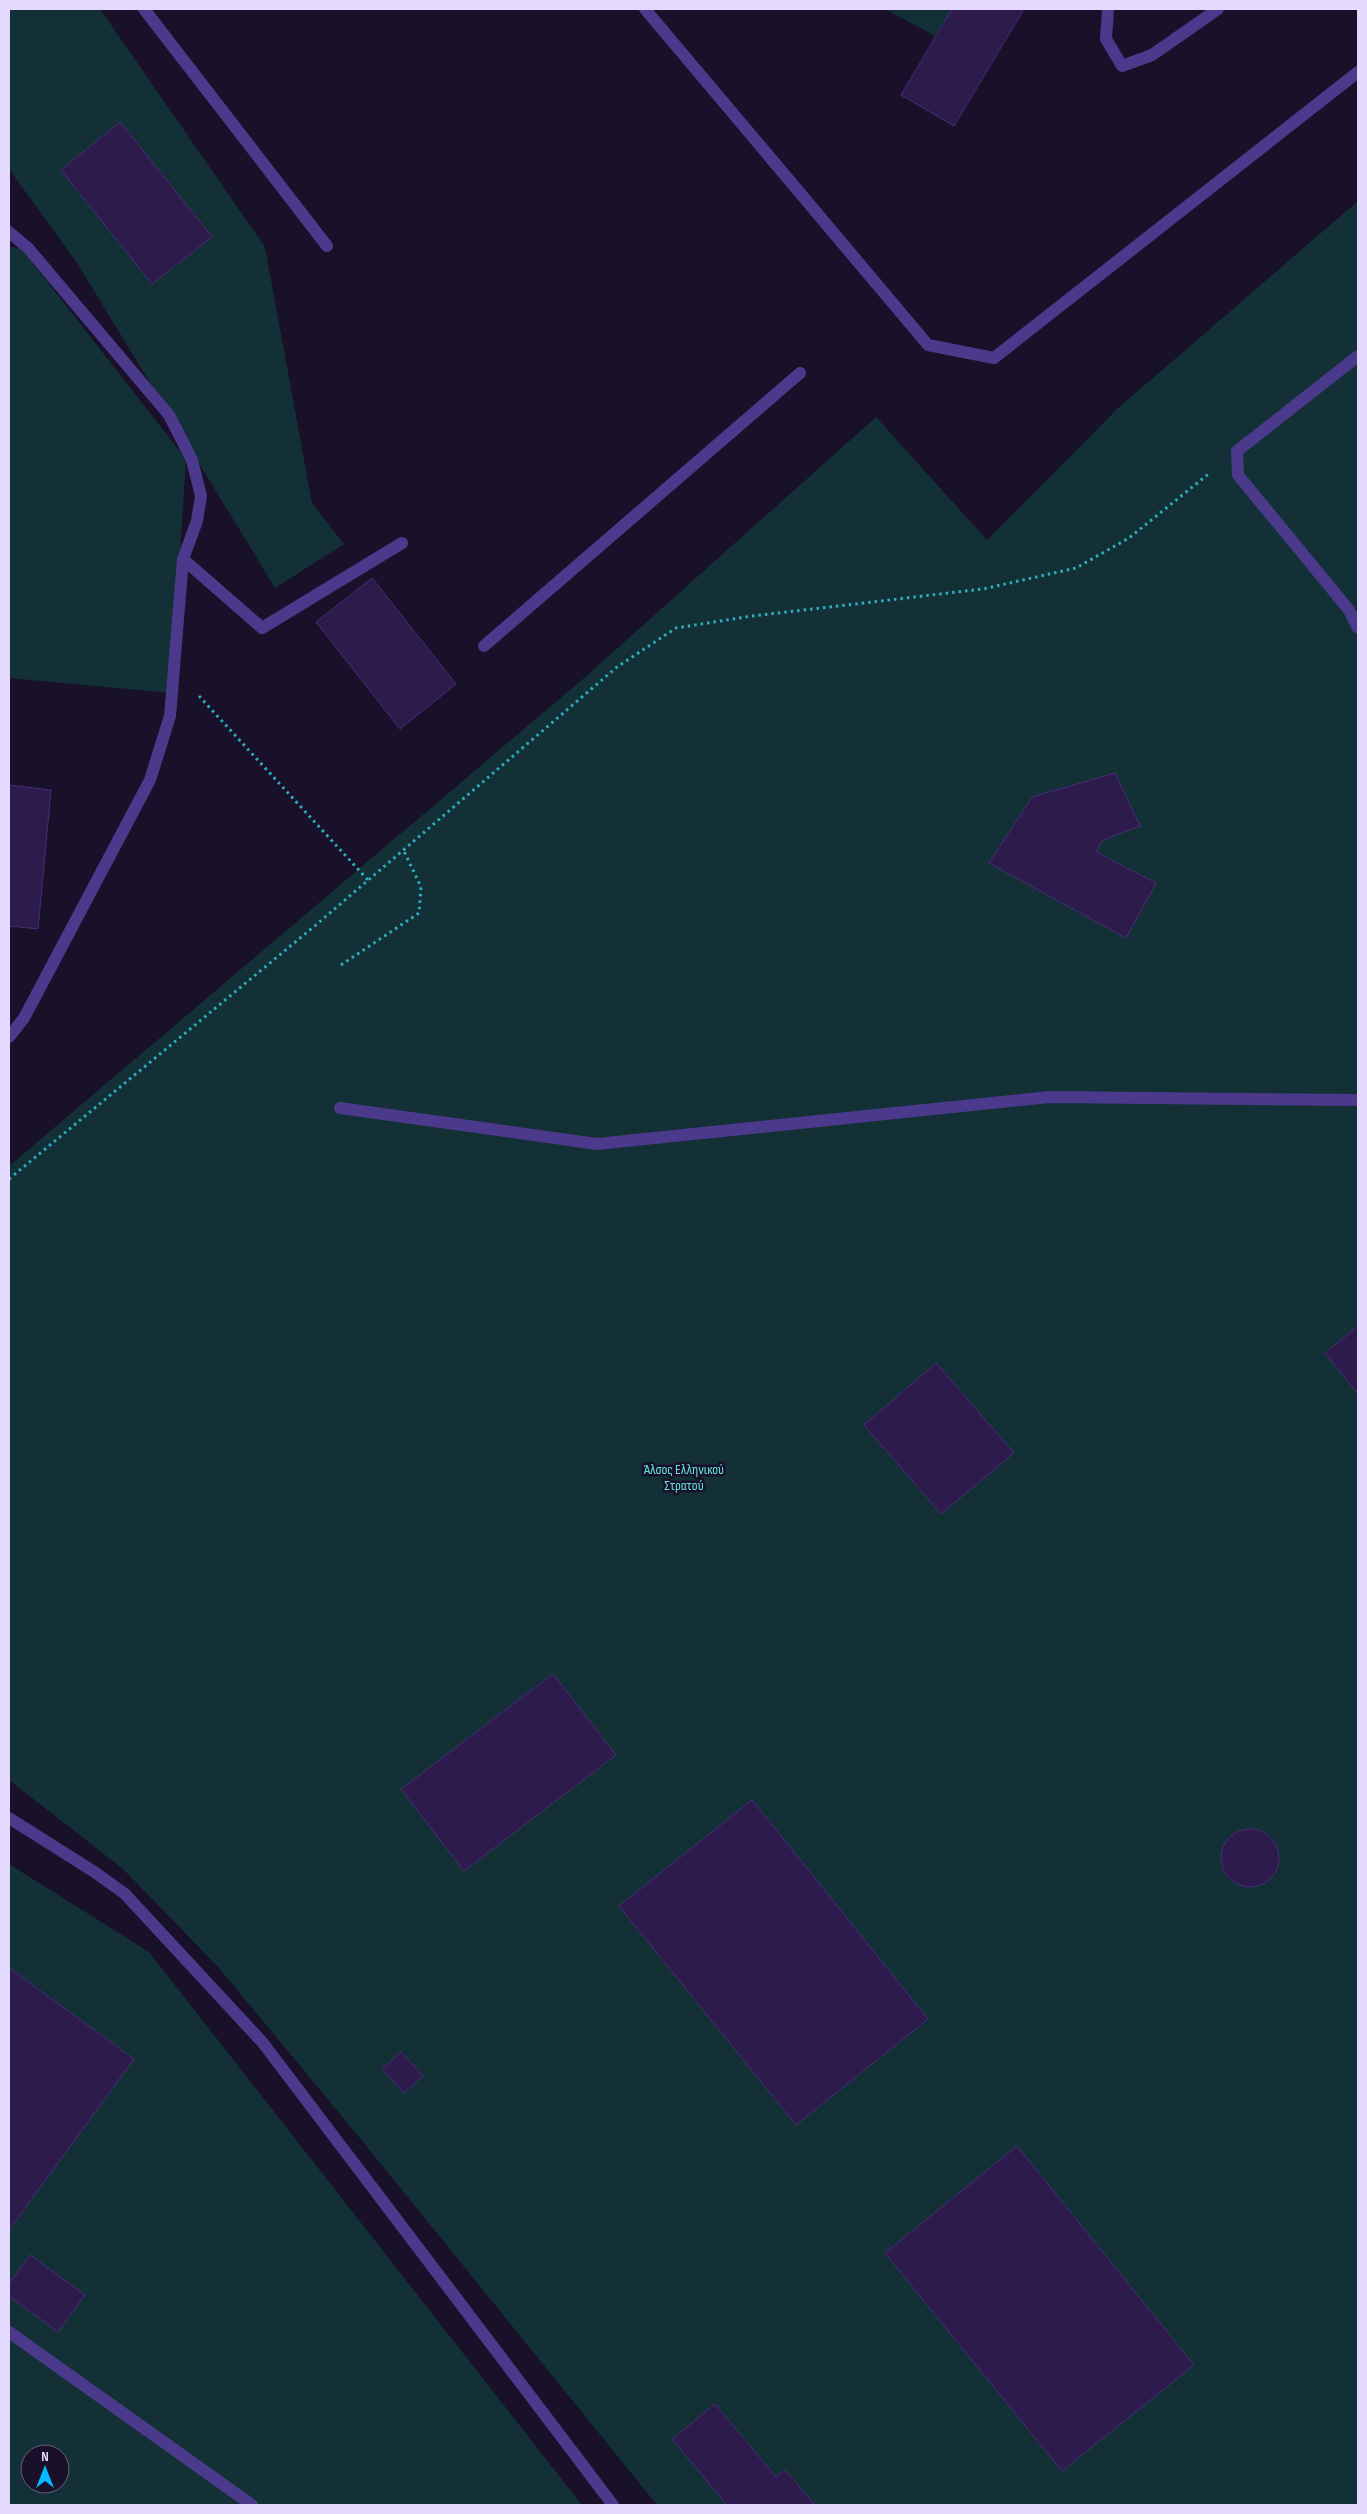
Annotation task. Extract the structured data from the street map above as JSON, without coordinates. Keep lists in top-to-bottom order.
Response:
{
  "parks": ["Άλσος Ελληνικού Στρατού"],
  "north": "top"
}
